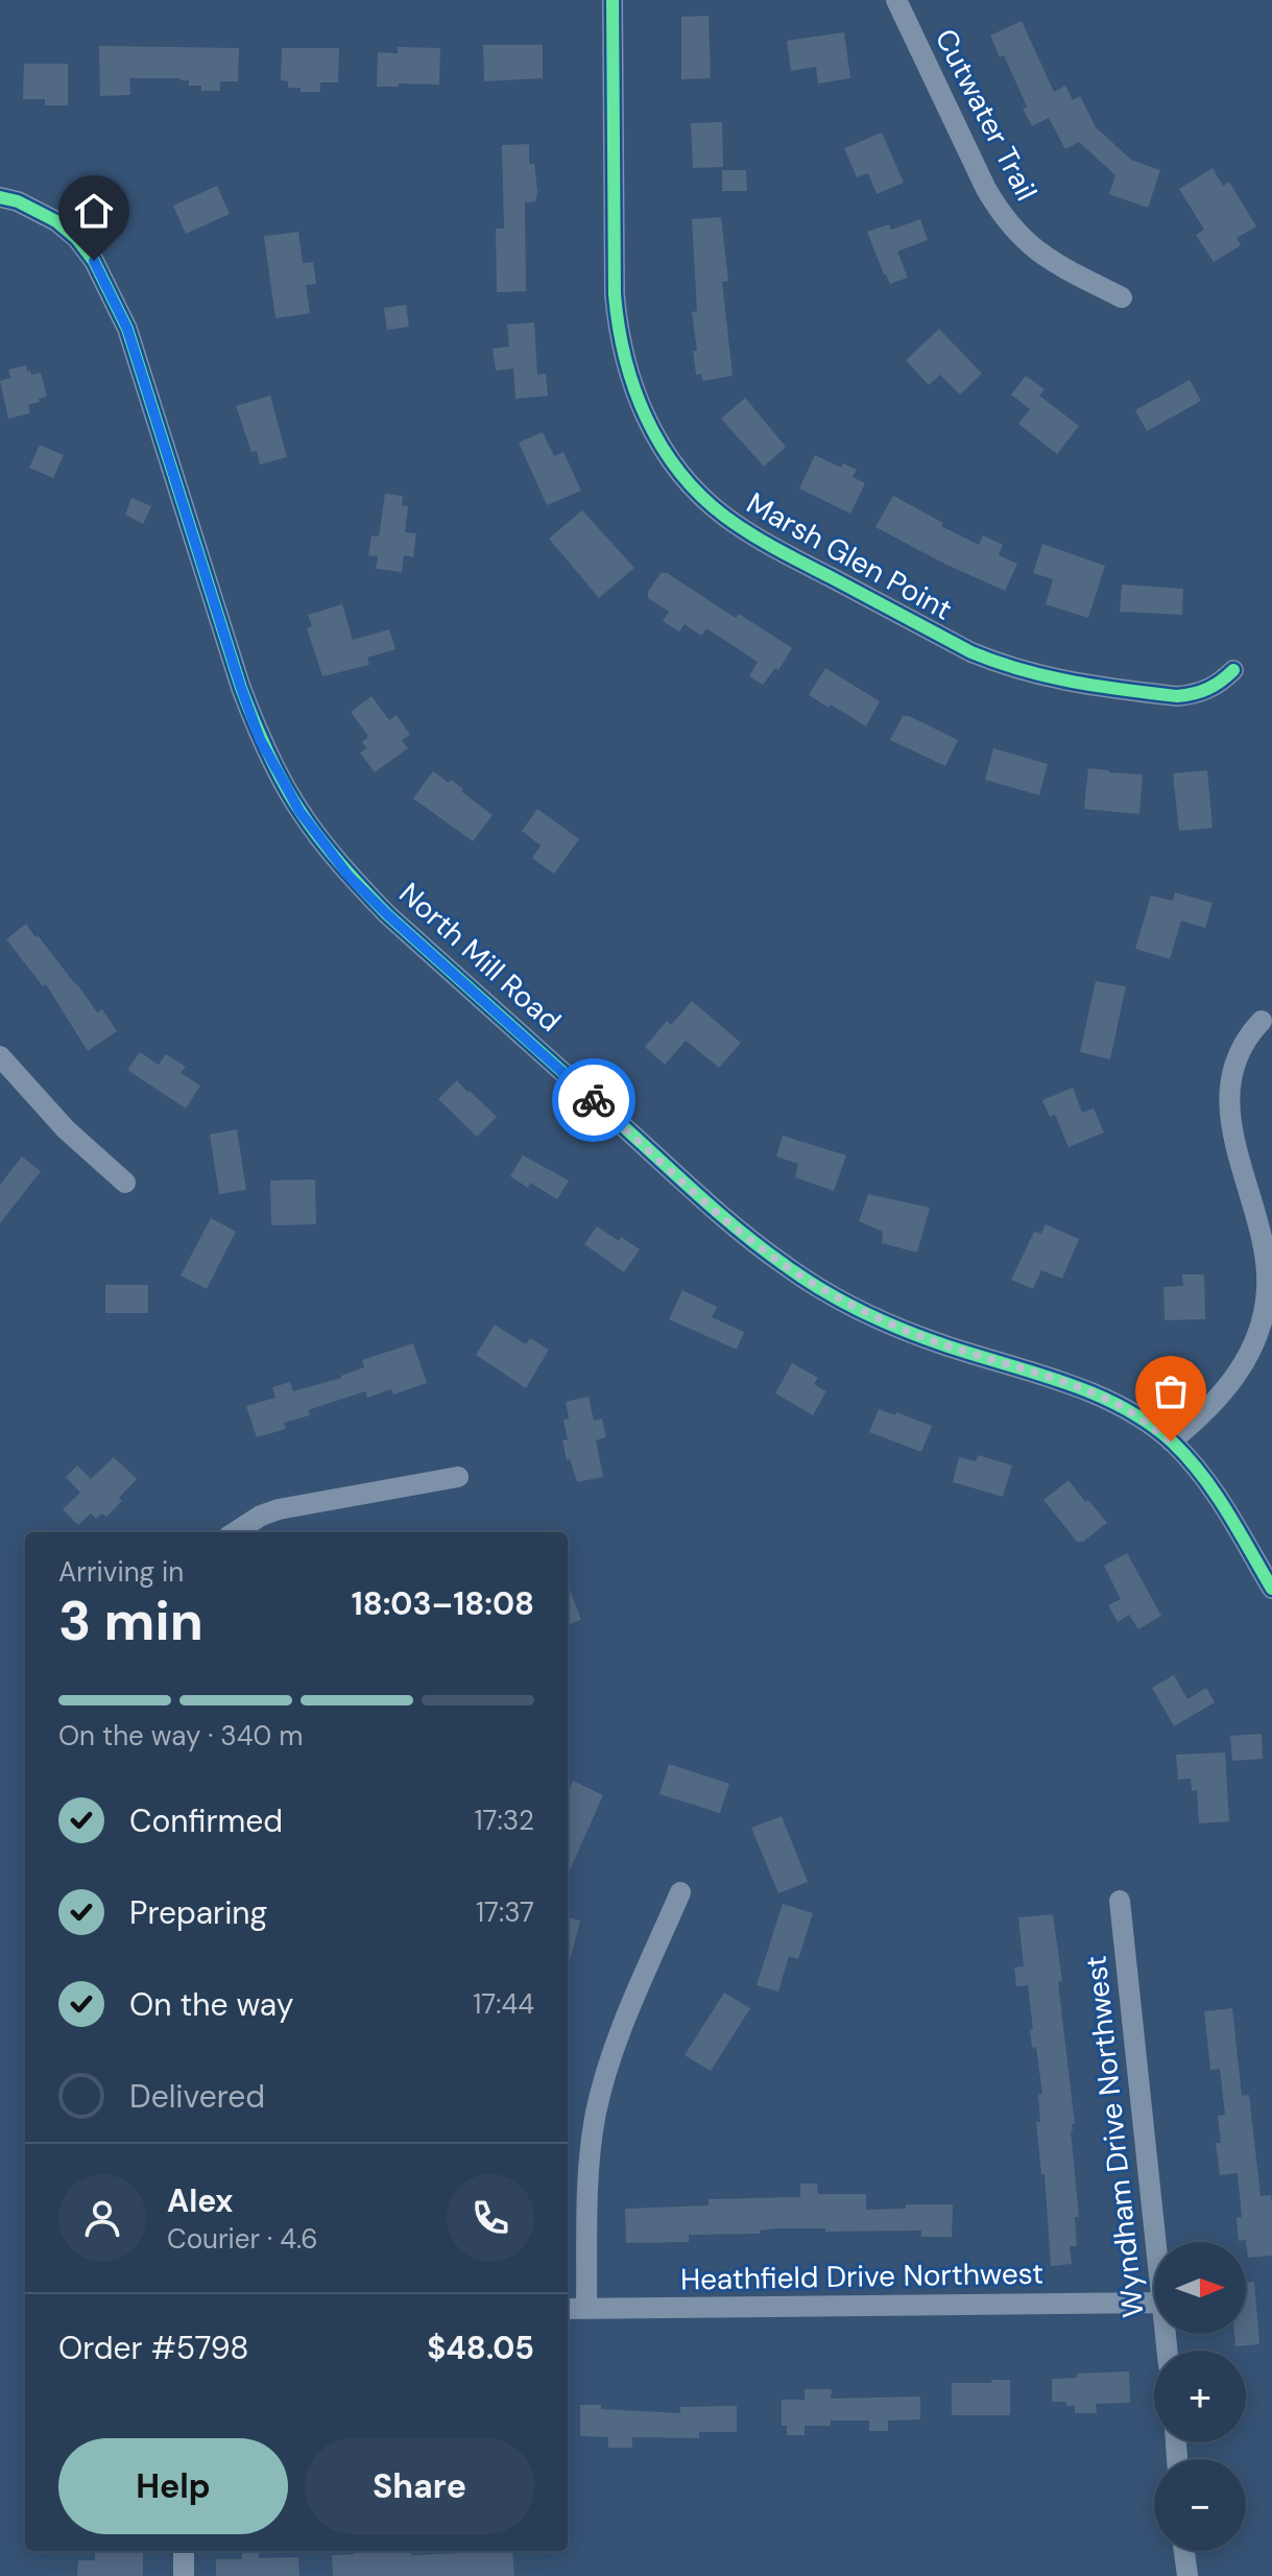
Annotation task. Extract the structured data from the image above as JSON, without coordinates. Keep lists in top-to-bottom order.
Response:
{
  "streets": {
    "street": [
      "Cutwater Trail",
      "Marsh Glen Point",
      "North Mill Road",
      "Wyndham Drive Northwest",
      "Heathfield Drive Northwest"
    ]
  },
  "north": "right",
  "page": {
    "heading": ["3 min", "Arriving in", "18:03–18:08"],
    "panel": [
      "Alex",
      "Courier · 4.6",
      "Order #5798",
      "$48.05"
    ],
    "bar": "On the way · 340 m",
    "list": [
      ["Confirmed", "17:32"],
      ["Preparing", "17:37"],
      ["On the way", "17:44"],
      "Delivered"
    ],
    "map_buttons": ["+", "−"],
    "buttons": ["Help", "Share"]
  }
}
